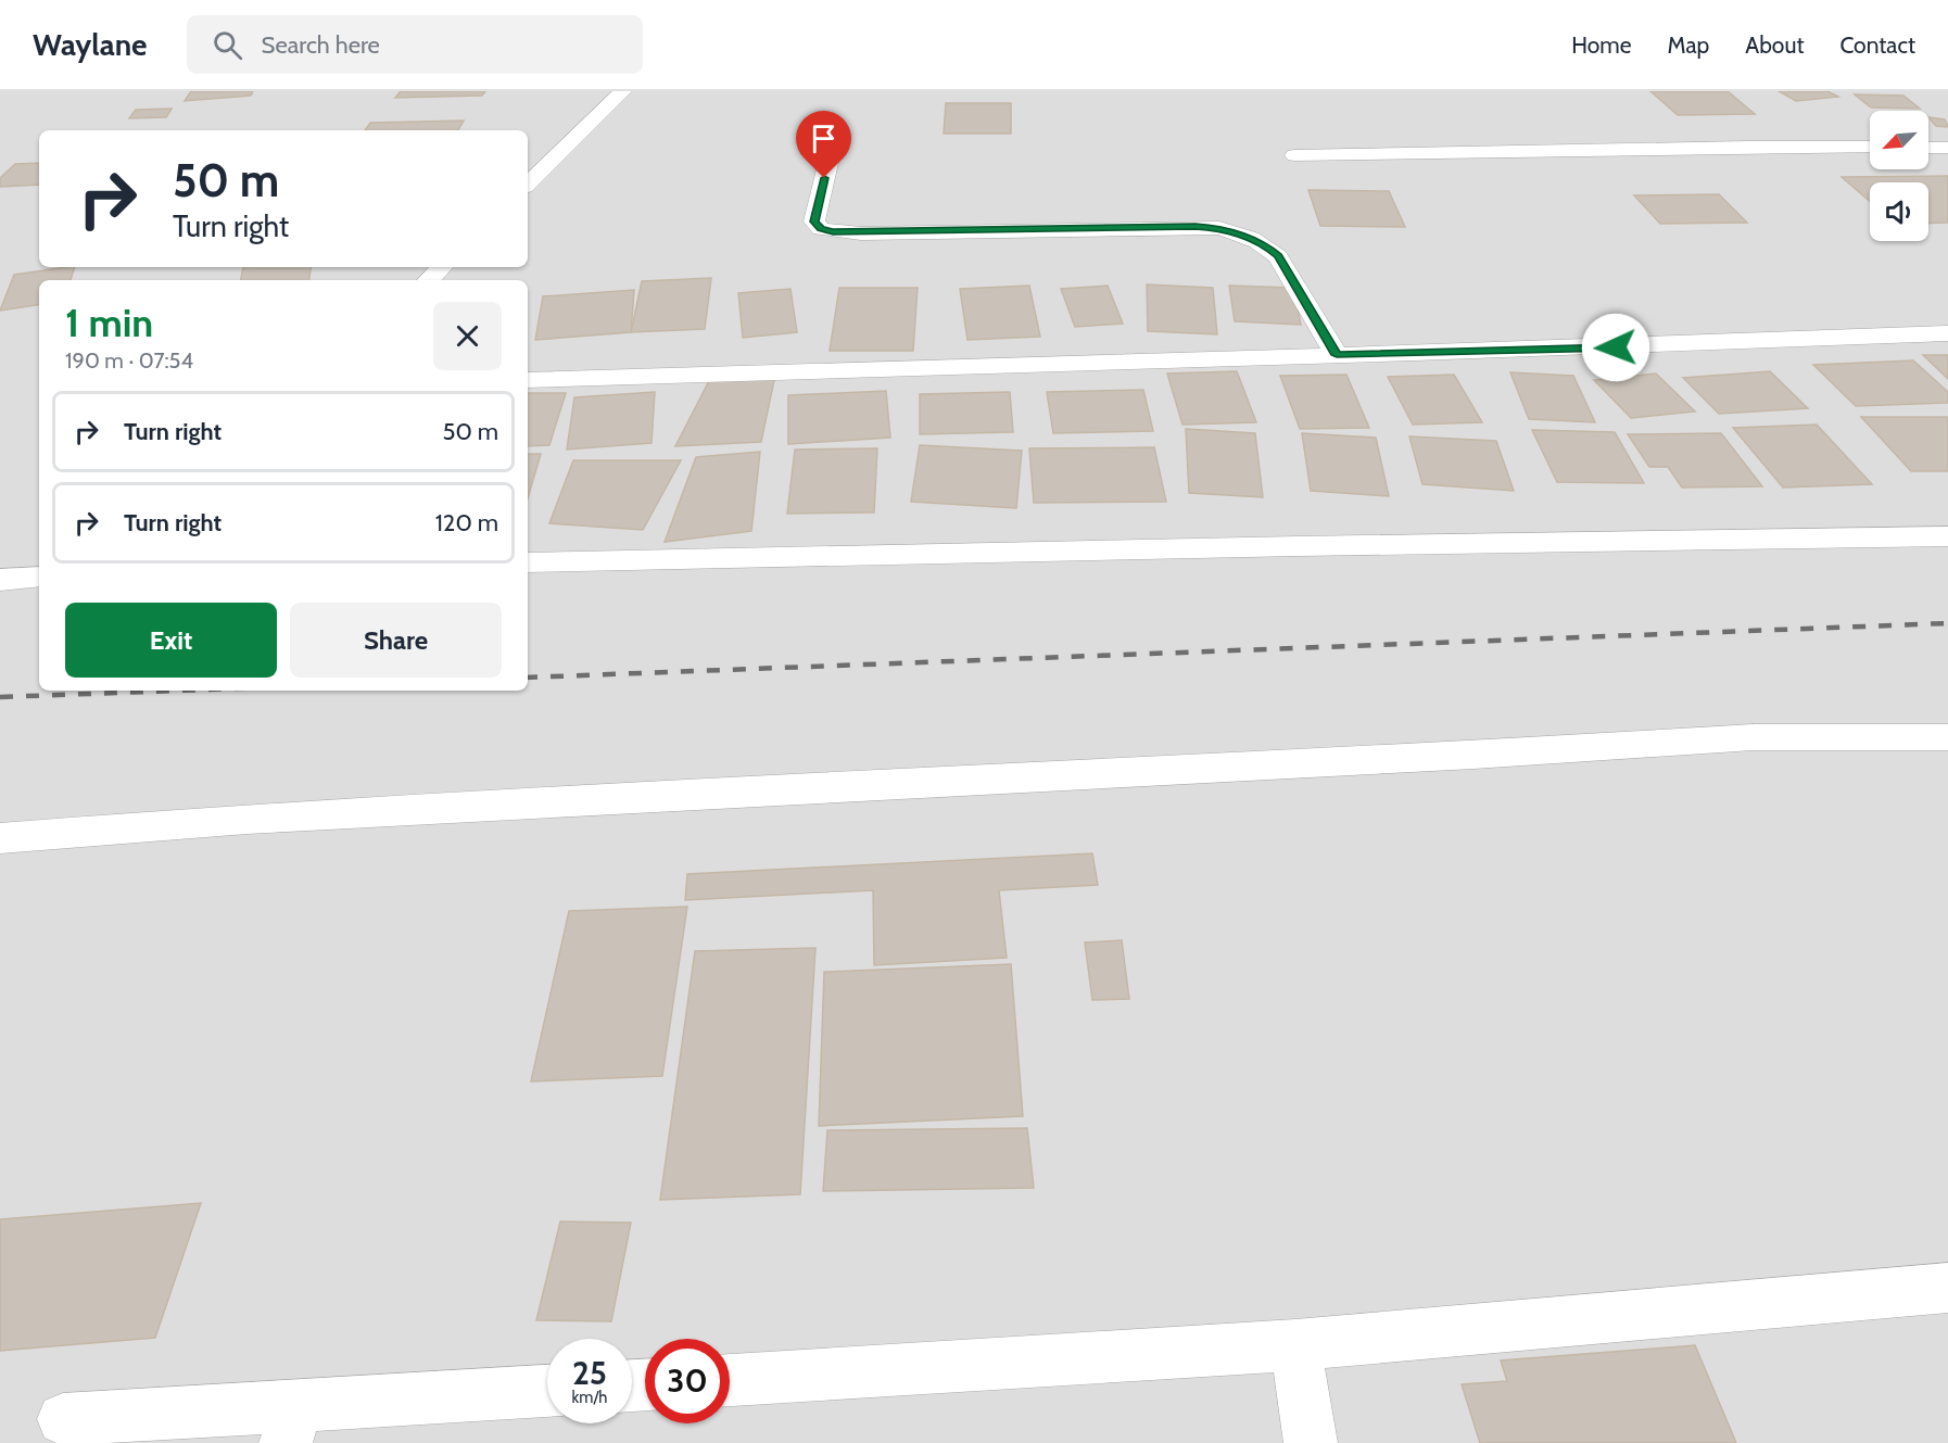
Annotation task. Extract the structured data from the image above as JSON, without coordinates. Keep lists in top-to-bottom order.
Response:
{
  "north": "bottom left",
  "page": {
    "header": "Waylane",
    "search": "Search here",
    "nav": [
      "Home",
      "Map",
      "About",
      "Contact"
    ],
    "turn": ["50 m", "Turn right"],
    "heading": ["1 min", "190 m · 07:54"],
    "list": [
      {
        "name": "Turn right",
        "value": "50 m"
      },
      {
        "name": "Turn right",
        "value": "120 m"
      }
    ],
    "buttons": ["Exit", "Share"],
    "speed": "25 km/h",
    "limit": "30"
  }
}
